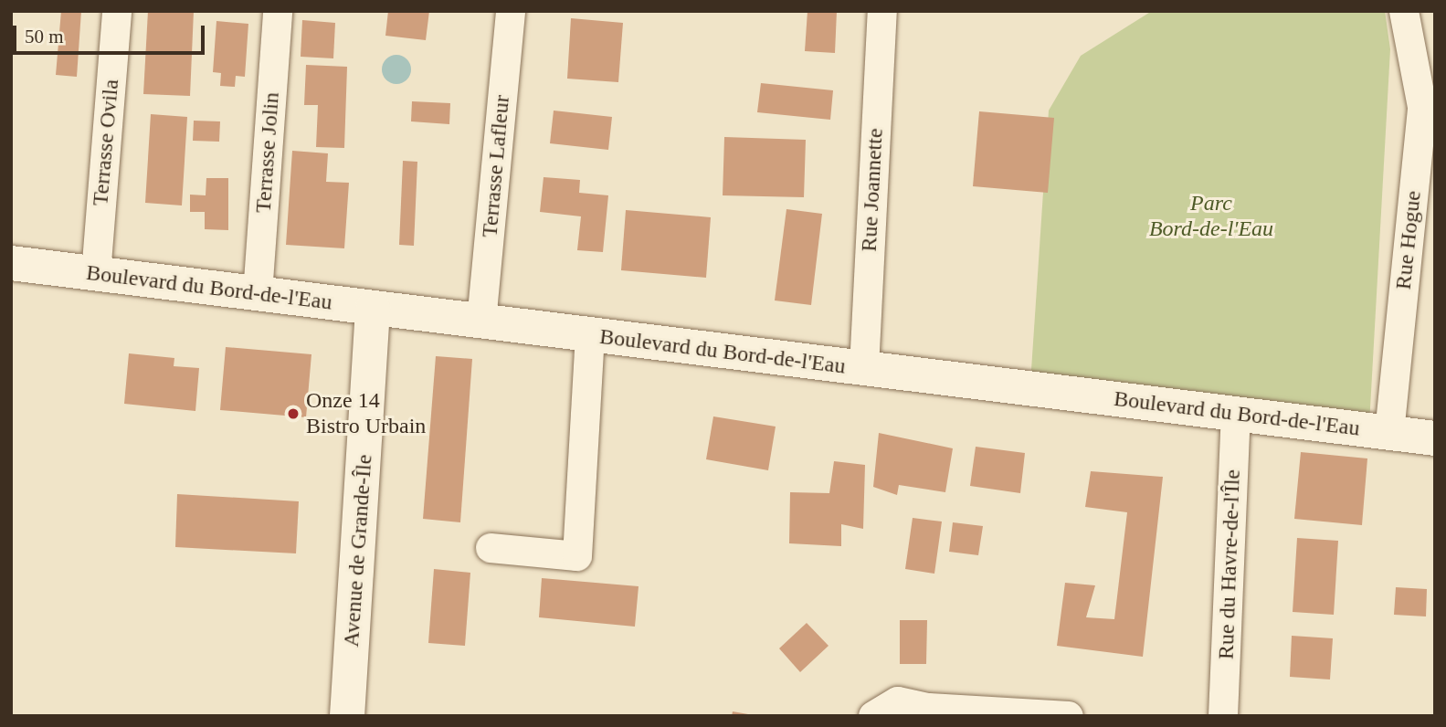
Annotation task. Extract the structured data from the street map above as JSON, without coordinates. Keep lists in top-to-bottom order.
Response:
{
  "streets": {
    "street": [
      "Terrasse Ovila",
      "Terrasse Jolin",
      "Terrasse Lafleur",
      "Rue Joannette",
      "Rue Hogue",
      "Boulevard du Bord-de-l'Eau",
      "Avenue de Grande-Île",
      "Rue du Havre-de-l'Île"
    ]
  },
  "crossings": [
    ["Terrasse Ovila", "Boulevard du Bord-de-l'Eau"],
    ["Terrasse Jolin", "Boulevard du Bord-de-l'Eau"],
    ["Terrasse Lafleur", "Boulevard du Bord-de-l'Eau"],
    ["Rue Joannette", "Boulevard du Bord-de-l'Eau"],
    ["Rue Hogue", "Boulevard du Bord-de-l'Eau"],
    ["Boulevard du Bord-de-l'Eau", "Avenue de Grande-Île"],
    ["Boulevard du Bord-de-l'Eau", "Rue du Havre-de-l'Île"]
  ],
  "parks": ["Parc Bord-de-l'Eau"],
  "places": ["Onze 14 Bistro Urbain"],
  "scale_bar": "50 m"
}
